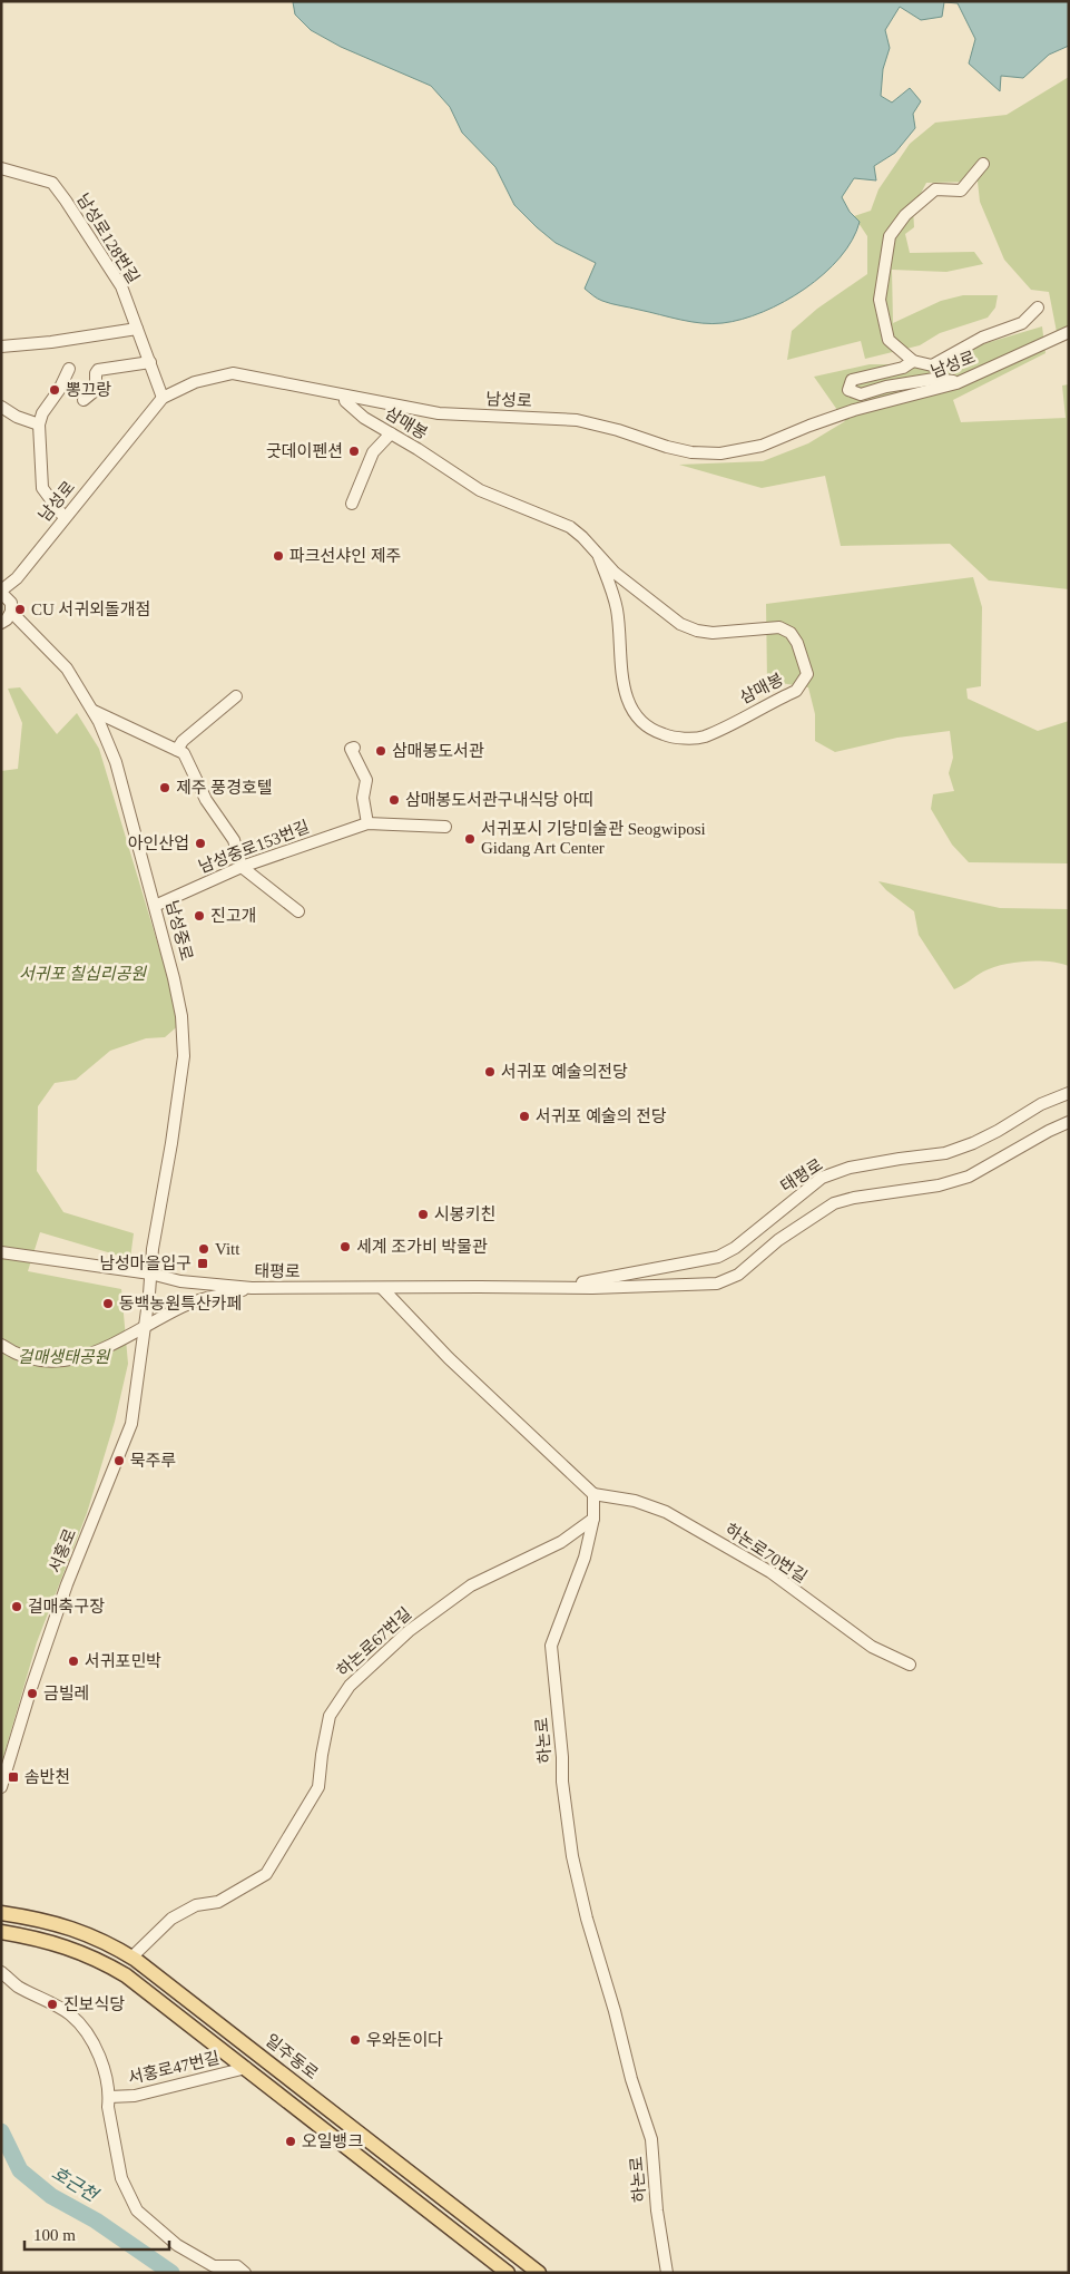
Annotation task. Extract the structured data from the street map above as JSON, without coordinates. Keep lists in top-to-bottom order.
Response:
{
  "streets": {
    "main road": ["일주동로"],
    "street": [
      "남성로128번길",
      "남성로",
      "삼매봉",
      "남성중로153번길",
      "남성중로",
      "태평로",
      "서홍로",
      "하논로70번길",
      "하논로67번길",
      "하논로",
      "서홍로47번길"
    ]
  },
  "crossings": [
    ["남성로128번길", "남성로"],
    ["남성로", "삼매봉"],
    ["남성로", "남성중로"],
    ["남성중로153번길", "남성중로"],
    ["남성중로", "태평로"],
    ["남성중로", "서홍로"],
    ["태평로", "서홍로"],
    ["하논로70번길", "하논로"],
    ["하논로67번길", "하논로"],
    ["하논로67번길", "일주동로"]
  ],
  "water": ["호근천"],
  "parks": ["서귀포 칠십리공원", "걸매생태공원"],
  "places": {
    "other": [
      "뽕끄랑",
      "굿데이펜션",
      "파크선샤인 제주",
      "CU 서귀외돌개점",
      "삼매봉도서관",
      "제주 풍경호텔",
      "삼매봉도서관구내식당 아띠",
      "서귀포시 기당미술관 Seogwiposi Gidang Art Center",
      "아인산업",
      "진고개",
      "서귀포 예술의전당",
      "서귀포 예술의 전당",
      "시봉키친",
      "세계 조가비 박물관",
      "Vitt",
      "동백농원특산카페",
      "묵주루",
      "걸매축구장",
      "서귀포민박",
      "금빌레",
      "진보식당",
      "우와돈이다",
      "오일뱅크"
    ],
    "transit": ["남성마을입구", "솜반천"]
  },
  "scale_bar": "100 m"
}
